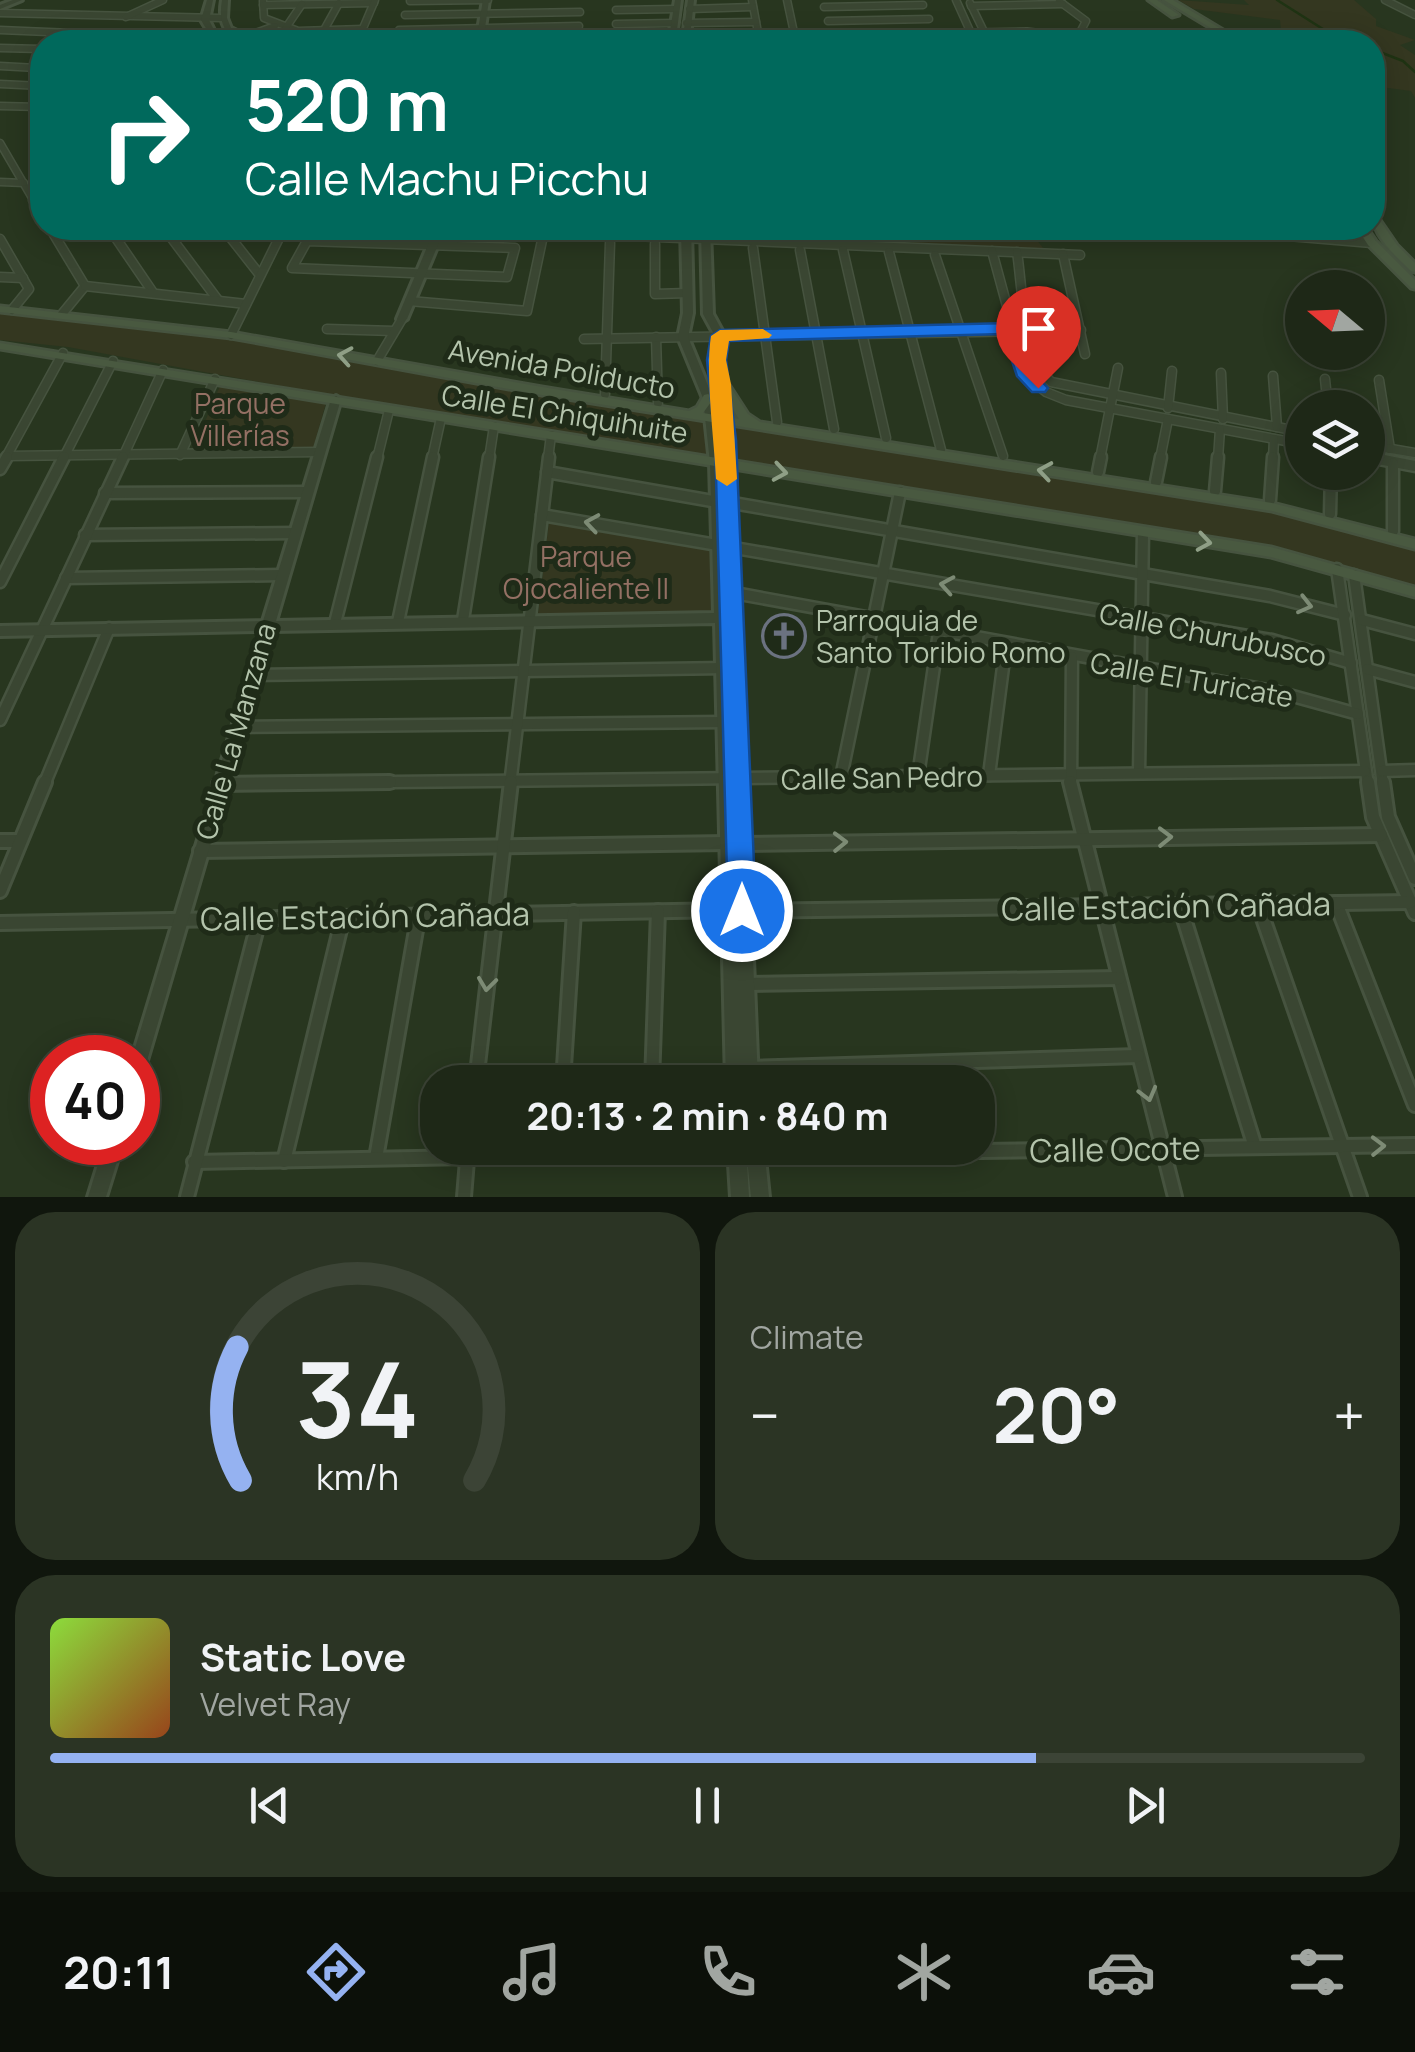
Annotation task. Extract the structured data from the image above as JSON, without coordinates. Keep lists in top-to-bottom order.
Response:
{
  "streets": {
    "main road": ["Avenida Poliducto", "Calle El Chiquihuite"],
    "street": [
      "Calle Churubusco",
      "Calle El Turicate",
      "Calle La Manzana",
      "Calle San Pedro",
      "Calle Estación Cañada",
      "Calle Ocote"
    ]
  },
  "crossings": [
    ["Calle El Chiquihuite", "Calle La Manzana"],
    ["Calle La Manzana", "Calle San Pedro"],
    ["Calle La Manzana", "Calle Estación Cañada"]
  ],
  "one_way": ["Avenida Poliducto"],
  "parks": ["Parque Villerías", "Parque Ojocaliente II"],
  "places": {
    "church": ["Parroquia de Santo Toribio Romo"]
  },
  "north": "left",
  "page": {
    "turn": ["520 m", "Calle Machu Picchu"],
    "limit": "40",
    "trip": "20:13 · 2 min · 840 m",
    "tile": "Climate",
    "heat": ["−", "20°", "+"],
    "song": ["Static Love", "Velvet Ray"],
    "tabs": "20:11",
    "gauge": ["34", "km/h"]
  }
}
